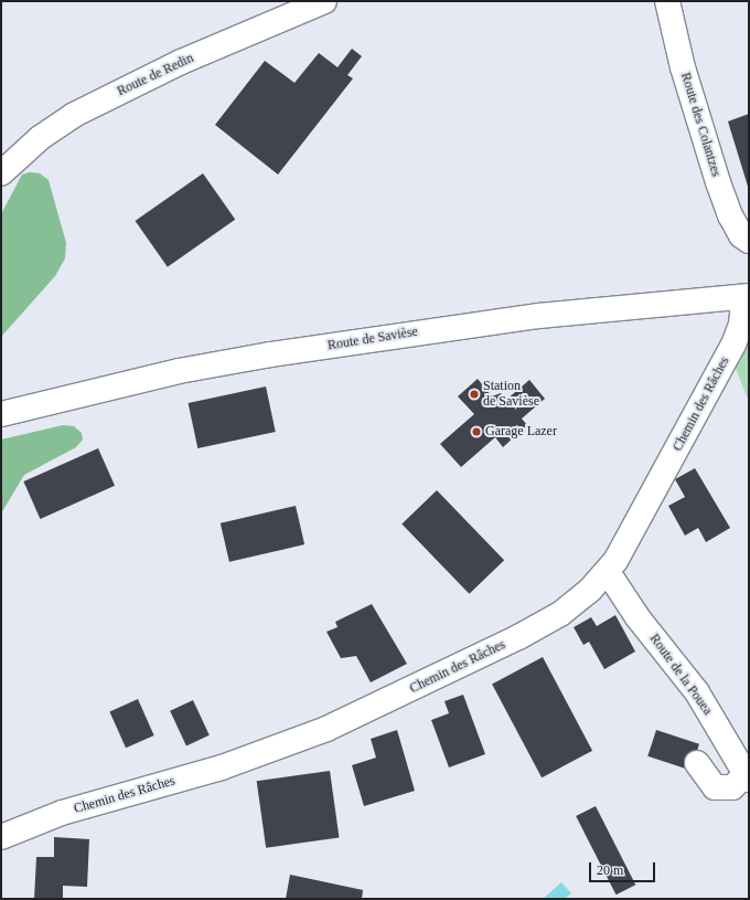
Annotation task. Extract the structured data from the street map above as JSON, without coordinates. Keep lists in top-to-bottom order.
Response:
{
  "streets": {
    "street": [
      "Route de Redin",
      "Route des Colantzes",
      "Route de Savièse",
      "Chemin des Râches",
      "Route de la Pouea"
    ]
  },
  "crossings": [
    ["Route de Savièse", "Chemin des Râches"],
    ["Chemin des Râches", "Route de la Pouea"]
  ],
  "places": ["Station de Savièse", "Garage Lazer"],
  "scale_bar": "20 m"
}
